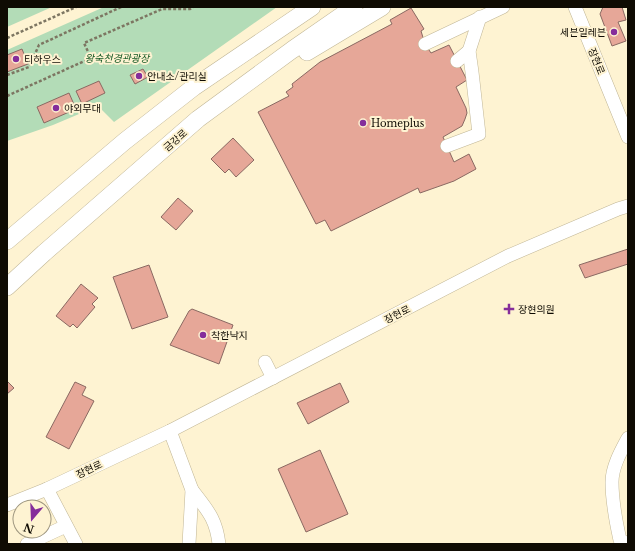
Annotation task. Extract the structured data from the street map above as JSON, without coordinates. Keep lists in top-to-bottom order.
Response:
{
  "streets": {
    "main road": ["금강로"],
    "street": ["장현로"]
  },
  "parks": ["왕숙천경관광장"],
  "places": {
    "other": [
      "세븐일레븐",
      "티하우스",
      "안내소/관리실",
      "야외무대",
      "Homeplus",
      "착한낙지"
    ],
    "health": ["장현의원"]
  },
  "north": "bottom"
}
